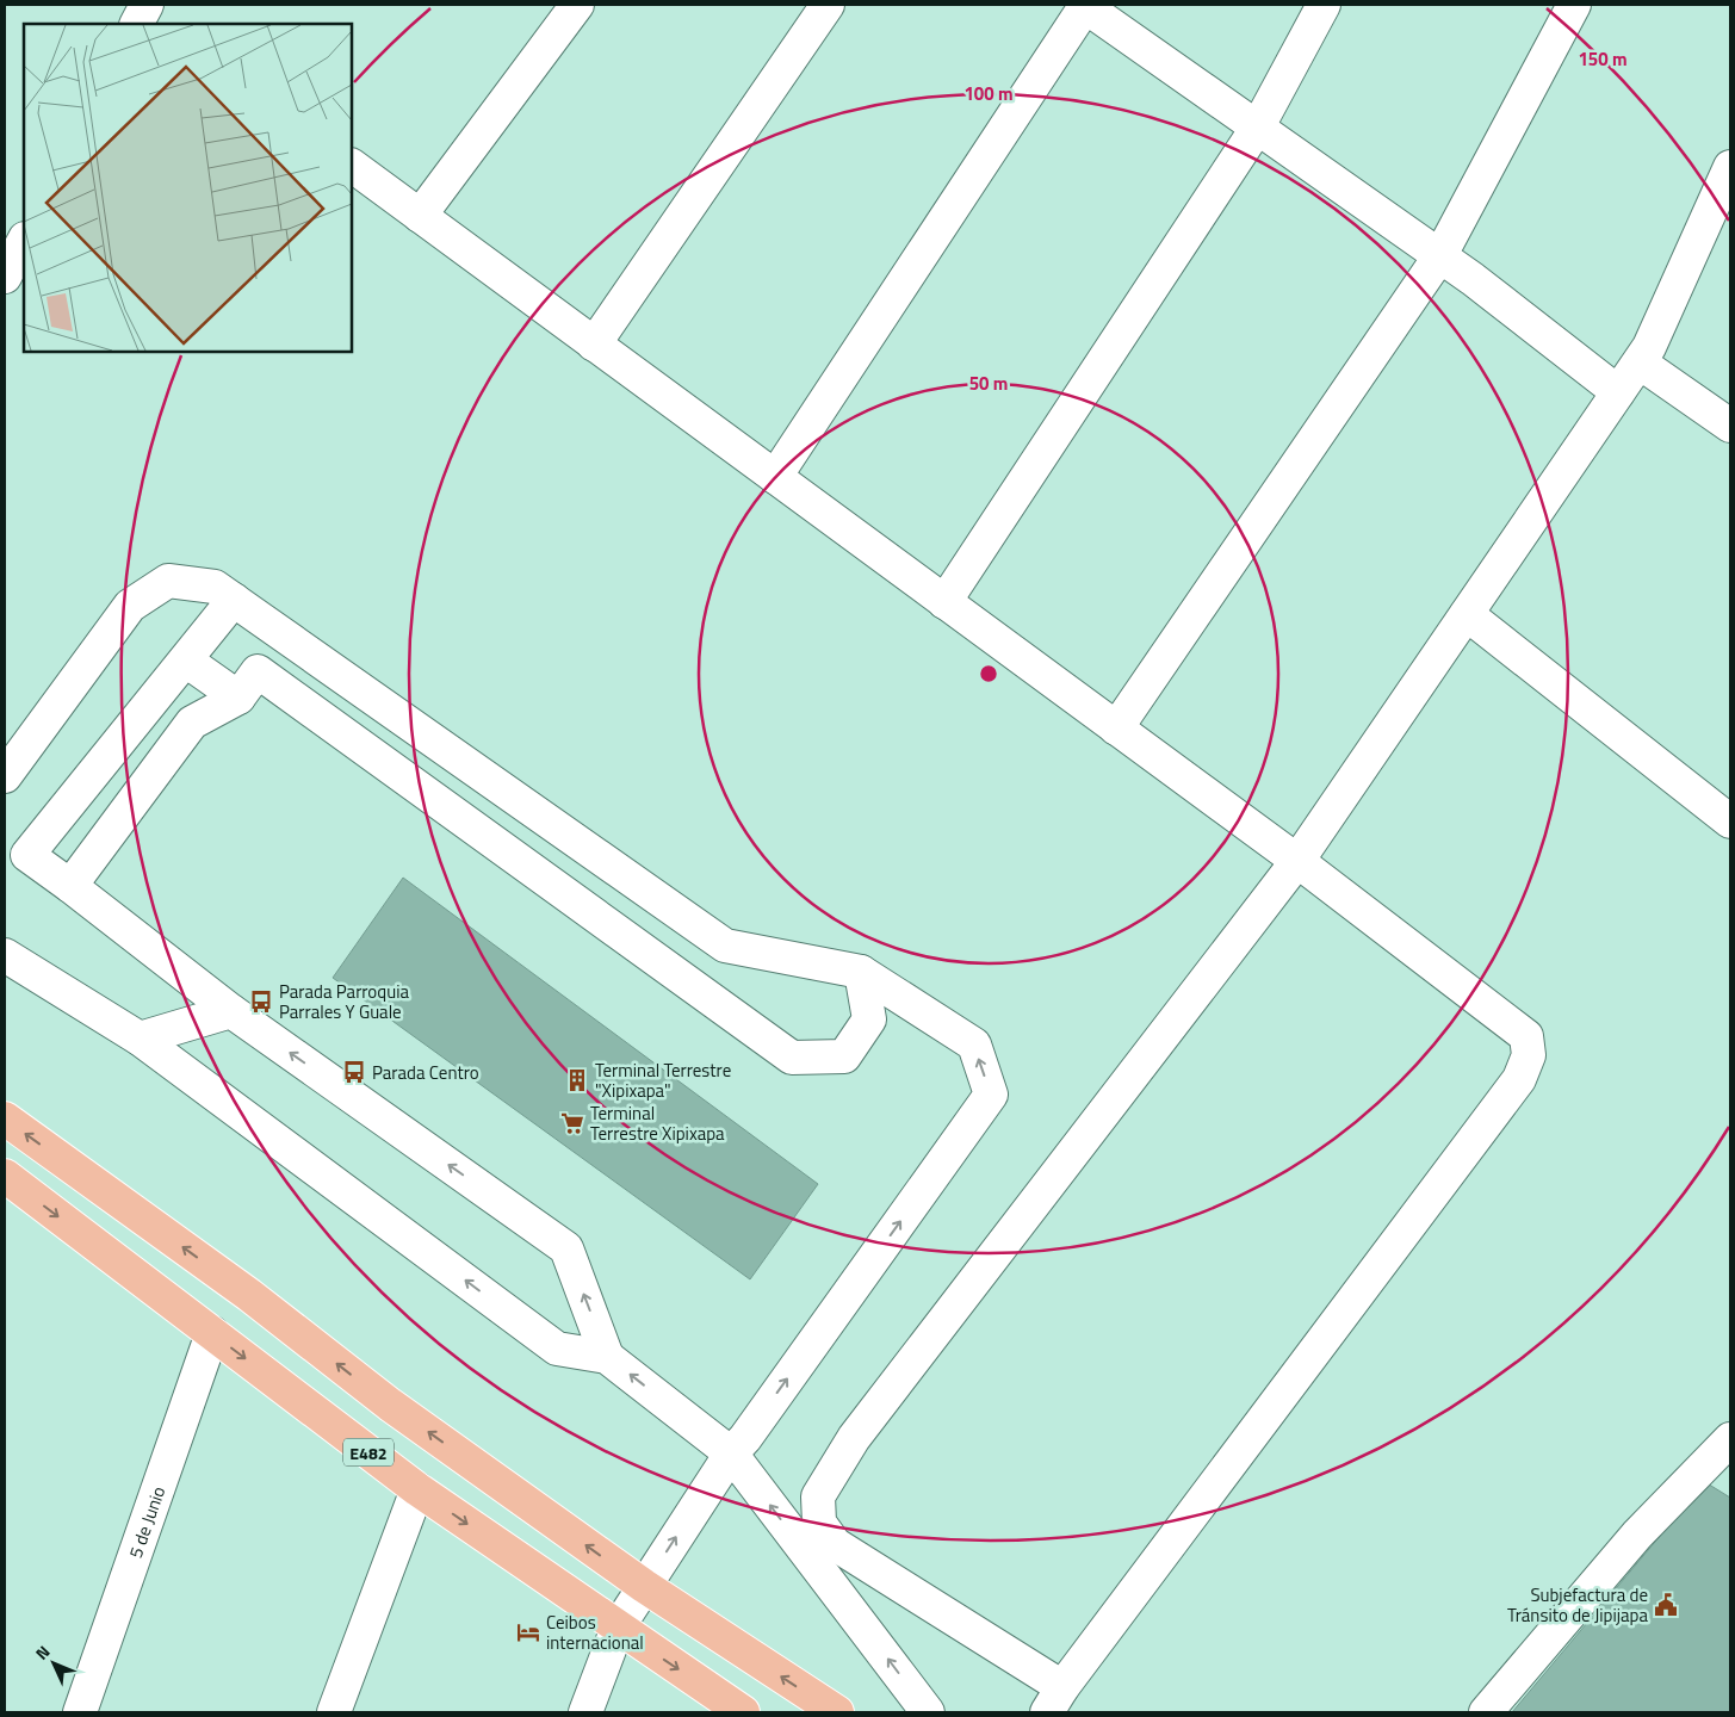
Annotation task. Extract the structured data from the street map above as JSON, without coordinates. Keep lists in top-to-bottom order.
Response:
{
  "streets": {
    "highway": ["E482"],
    "street": ["5 de Junio"]
  },
  "crossings": [
    ["E482", "5 de Junio"]
  ],
  "places": {
    "bus stop": ["Parada Parroquia Parrales Y Guale", "Parada Centro"],
    "building": ["Terminal Terrestre \"Xipixapa\""],
    "supermarket": ["Terminal Terrestre Xipixapa"],
    "public building": ["Subjefactura de Tránsito de Jipijapa"],
    "hotel": ["Ceibos internacional"]
  },
  "north": "top left",
  "rings": ["150 m", "100 m", "50 m"]
}
